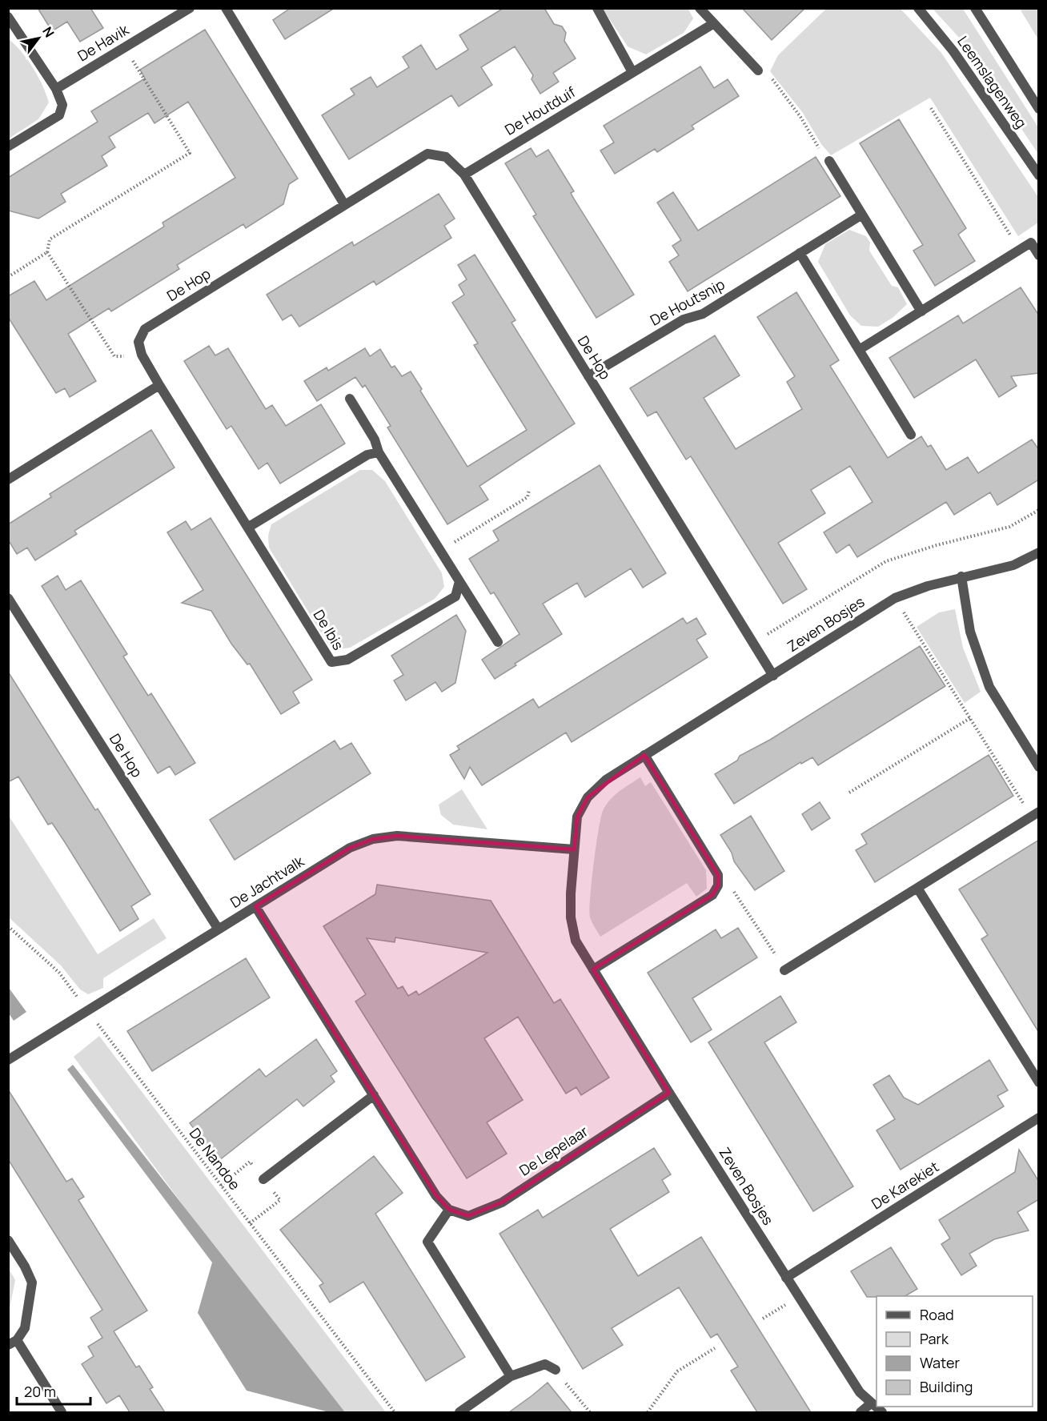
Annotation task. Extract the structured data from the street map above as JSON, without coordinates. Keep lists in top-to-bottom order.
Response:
{
  "streets": {
    "street": [
      "De Havik",
      "Leemslagenweg",
      "De Houtduif",
      "De Hop",
      "De Houtsnip",
      "Zeven Bosjes",
      "De Ibis",
      "De Jachtvalk",
      "De Lepelaar",
      "De Karekiet"
    ],
    "path": ["De Nandoe"]
  },
  "crossings": [
    ["De Houtduif", "De Hop"],
    ["De Hop", "De Houtsnip"],
    ["De Hop", "Zeven Bosjes"],
    ["De Hop", "De Jachtvalk"],
    ["Zeven Bosjes", "De Jachtvalk"],
    ["Zeven Bosjes", "De Lepelaar"],
    ["Zeven Bosjes", "De Karekiet"],
    ["De Jachtvalk", "De Nandoe"]
  ],
  "legend": [
    "Road",
    "Park",
    "Water",
    "Building"
  ],
  "scale_bar": "20 m",
  "north": "top right"
}
